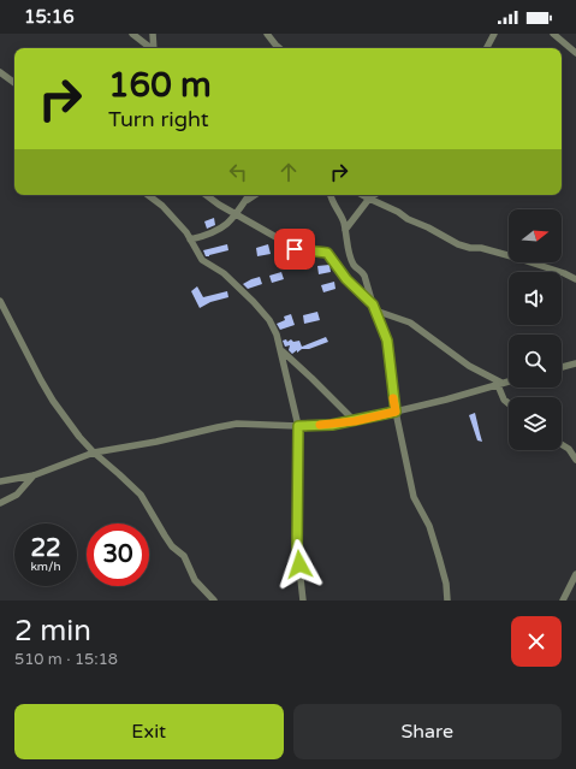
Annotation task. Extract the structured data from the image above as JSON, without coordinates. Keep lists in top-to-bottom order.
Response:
{
  "north": "right",
  "page": {
    "status": "15:16",
    "turn": ["160 m", "Turn right"],
    "speed": "22 km/h",
    "limit": "30",
    "heading": ["2 min", "510 m · 15:18"],
    "buttons": ["Exit", "Share"]
  }
}
